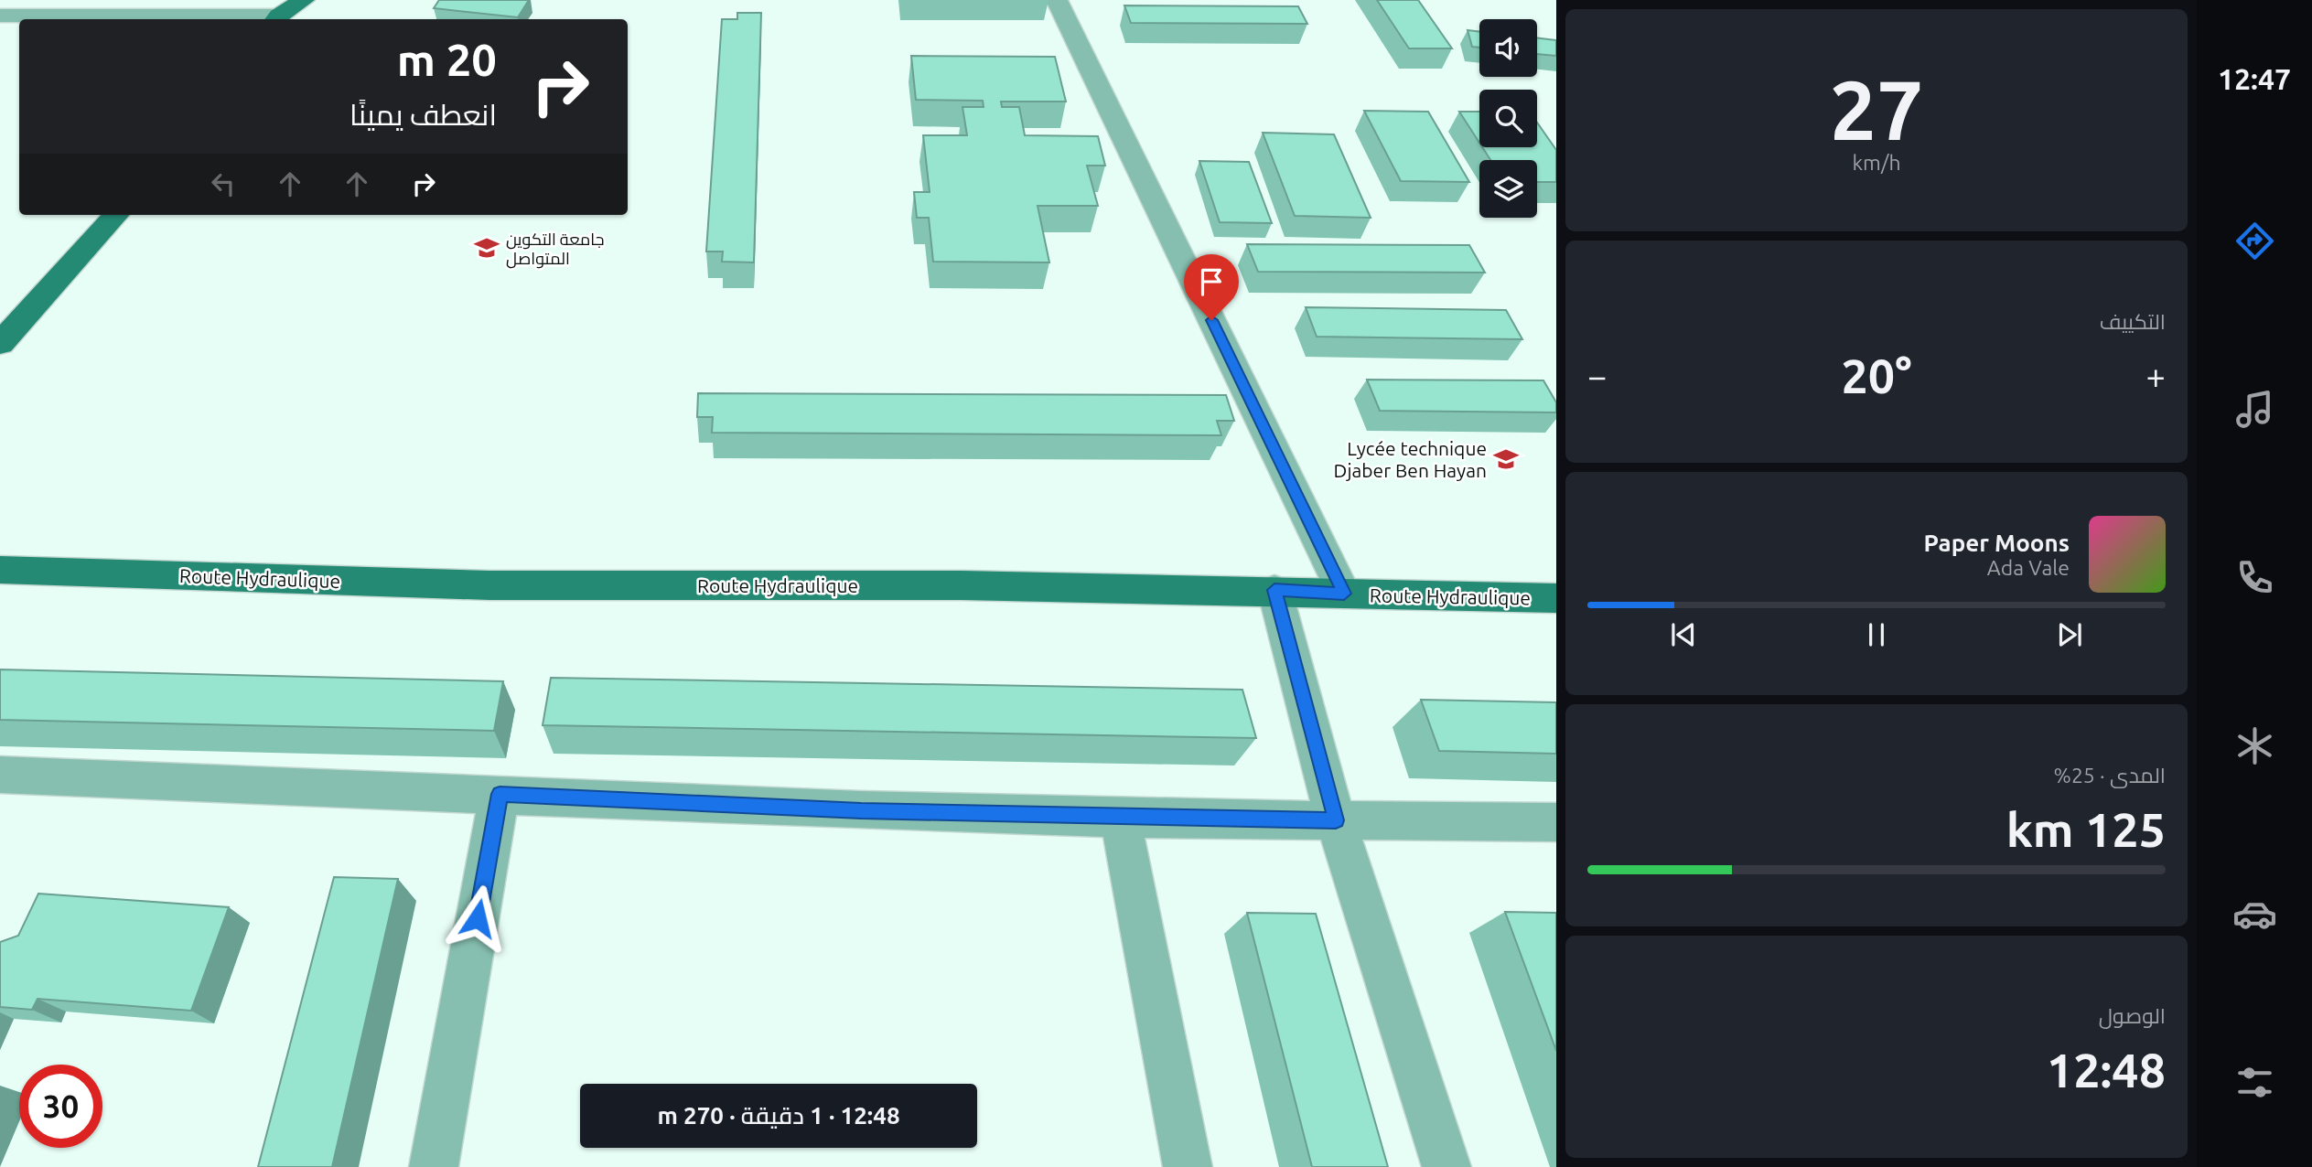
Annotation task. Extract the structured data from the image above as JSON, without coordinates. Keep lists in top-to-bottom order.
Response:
{
  "streets": {
    "main road": ["Route Hydraulique"]
  },
  "places": {
    "school or university": ["جامعة التكوين المتواصل", "Lycée technique Djaber Ben Hayan"]
  },
  "page": {
    "tabs": "12:47",
    "tile": [
      ["27", "km/h"],
      "التكييف",
      ["المدى · 25%", "125 km"],
      ["الوصول", "12:48"]
    ],
    "turn": ["20 m", "انعطف يمينًا"],
    "heat": ["−", "20°", "+"],
    "song": ["Paper Moons", "Ada Vale"],
    "limit": "30",
    "trip": "12:48 · 1 دقيقة · 270 m"
  }
}
